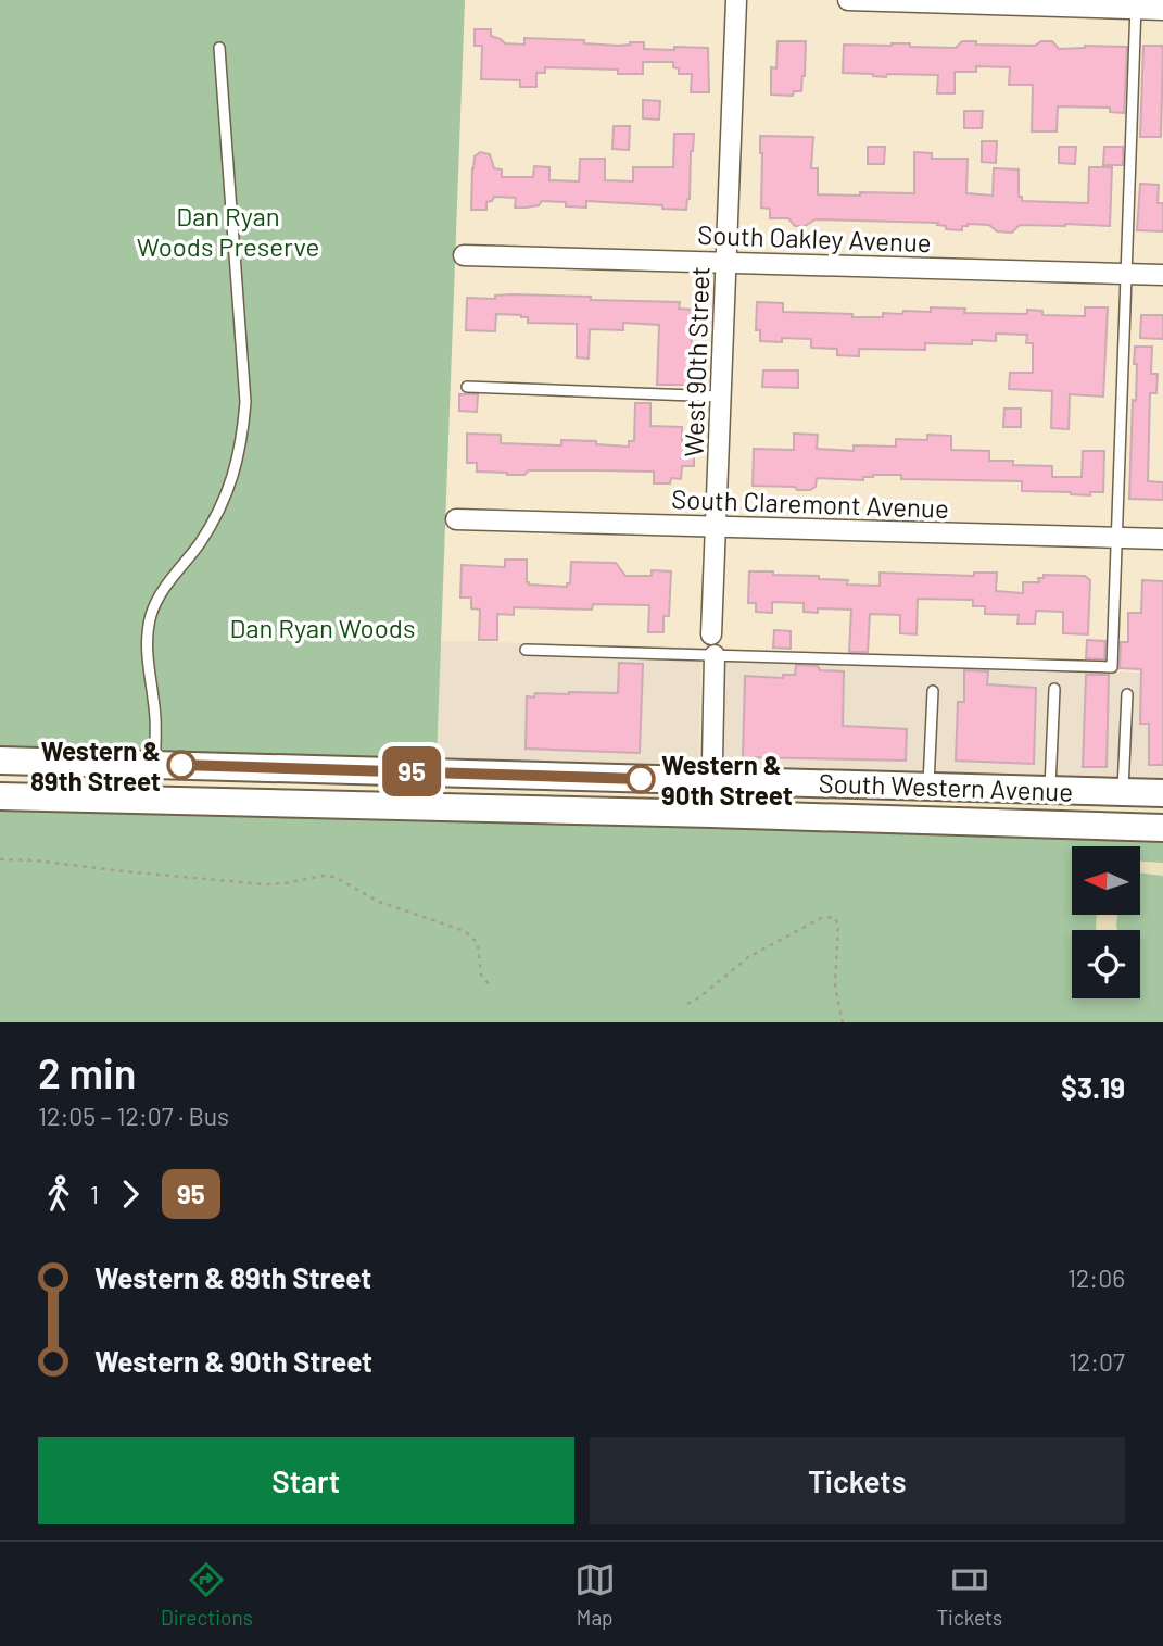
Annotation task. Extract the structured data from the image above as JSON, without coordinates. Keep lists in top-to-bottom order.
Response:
{
  "streets": {
    "main road": ["South Western Avenue"],
    "street": ["South Oakley Avenue", "West 90th Street", "South Claremont Avenue"]
  },
  "crossings": [
    ["South Oakley Avenue", "West 90th Street"],
    ["West 90th Street", "South Claremont Avenue"]
  ],
  "parks": ["Dan Ryan Woods Preserve", "Dan Ryan Woods"],
  "places": ["Western & 89th Street", "Western & 90th Street"],
  "lines": ["bus line 95"],
  "north": "left",
  "page": {
    "on_map": "95",
    "heading": ["2 min", "12:05 – 12:07 · Bus", "$3.19"],
    "legs": ["1", "95"],
    "list": [
      {
        "name": "Western & 89th Street",
        "value": "12:06"
      },
      {
        "name": "Western & 90th Street",
        "value": "12:07"
      }
    ],
    "buttons": ["Start", "Tickets"],
    "tabs": ["Directions", "Map", "Tickets"]
  }
}
